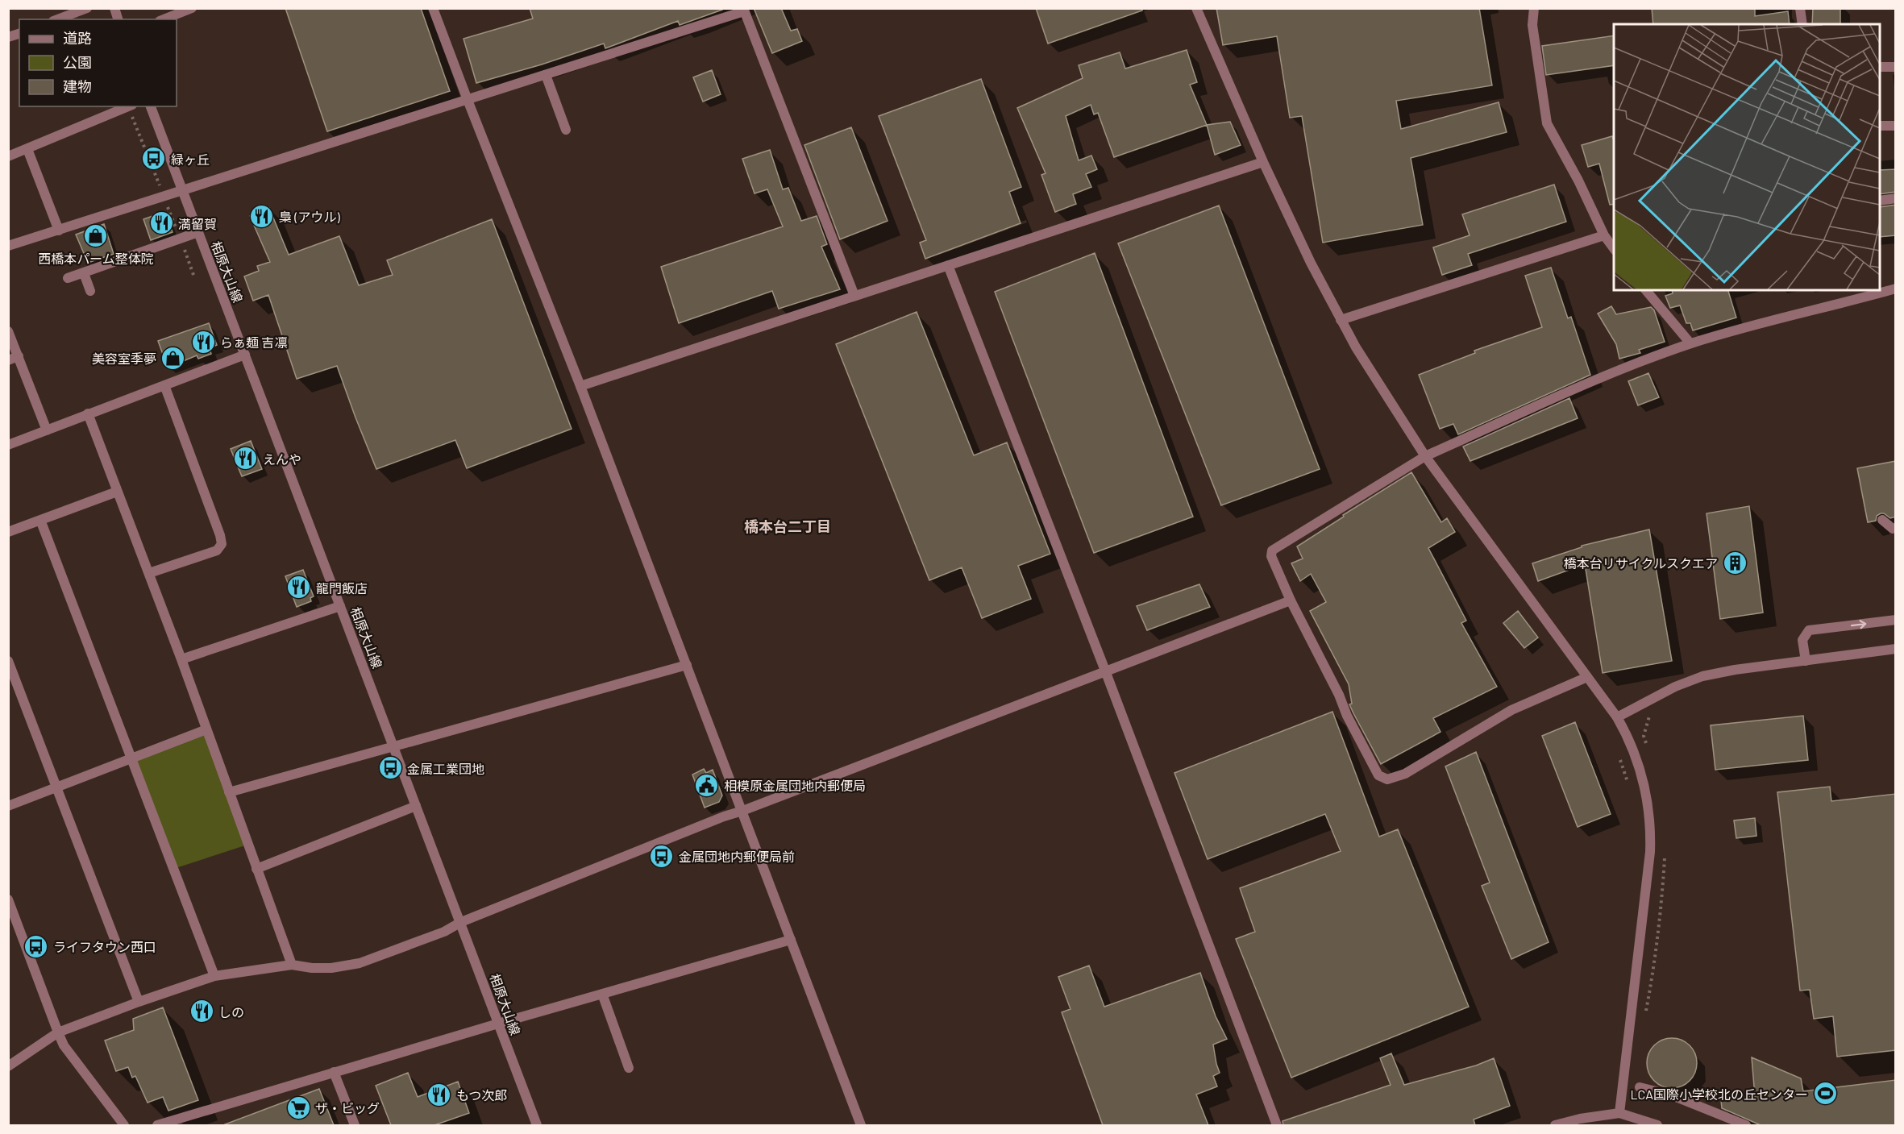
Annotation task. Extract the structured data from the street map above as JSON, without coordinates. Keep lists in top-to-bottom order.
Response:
{
  "streets": {
    "street": ["相原大山線"]
  },
  "districts": ["橋本台二丁目"],
  "places": {
    "bus stop": [
      "緑ヶ丘",
      "金属工業団地",
      "金属団地内郵便局前",
      "ライフタウン西口"
    ],
    "restaurant": [
      "梟 (アウル)",
      "満留賀",
      "らぁ麺 吉凛",
      "えんや",
      "龍門飯店",
      "しの",
      "もつ次郎"
    ],
    "shop": ["西橋本パーム整体院", "美容室季夢"],
    "building": ["橋本台リサイクルスクエア"],
    "public building": ["相模原金属団地内郵便局"],
    "sports": ["LCA国際小学校北の丘センター"],
    "supermarket": ["ザ・ビッグ"]
  },
  "legend": ["道路", "公園", "建物"]
}
